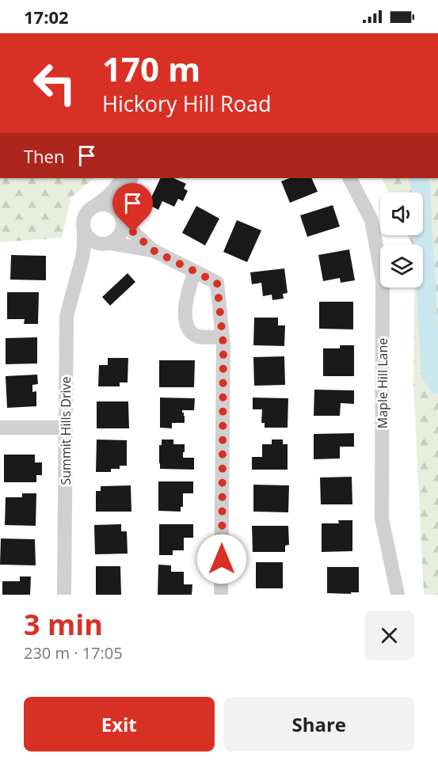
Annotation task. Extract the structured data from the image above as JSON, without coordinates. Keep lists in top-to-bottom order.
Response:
{
  "streets": {
    "street": ["Maple Hill Lane", "Summit Hills Drive"]
  },
  "page": {
    "status": "17:02",
    "turn": ["170 m", "Hickory Hill Road"],
    "then": "Then",
    "heading": ["3 min", "230 m · 17:05"],
    "buttons": ["Exit", "Share"]
  }
}
